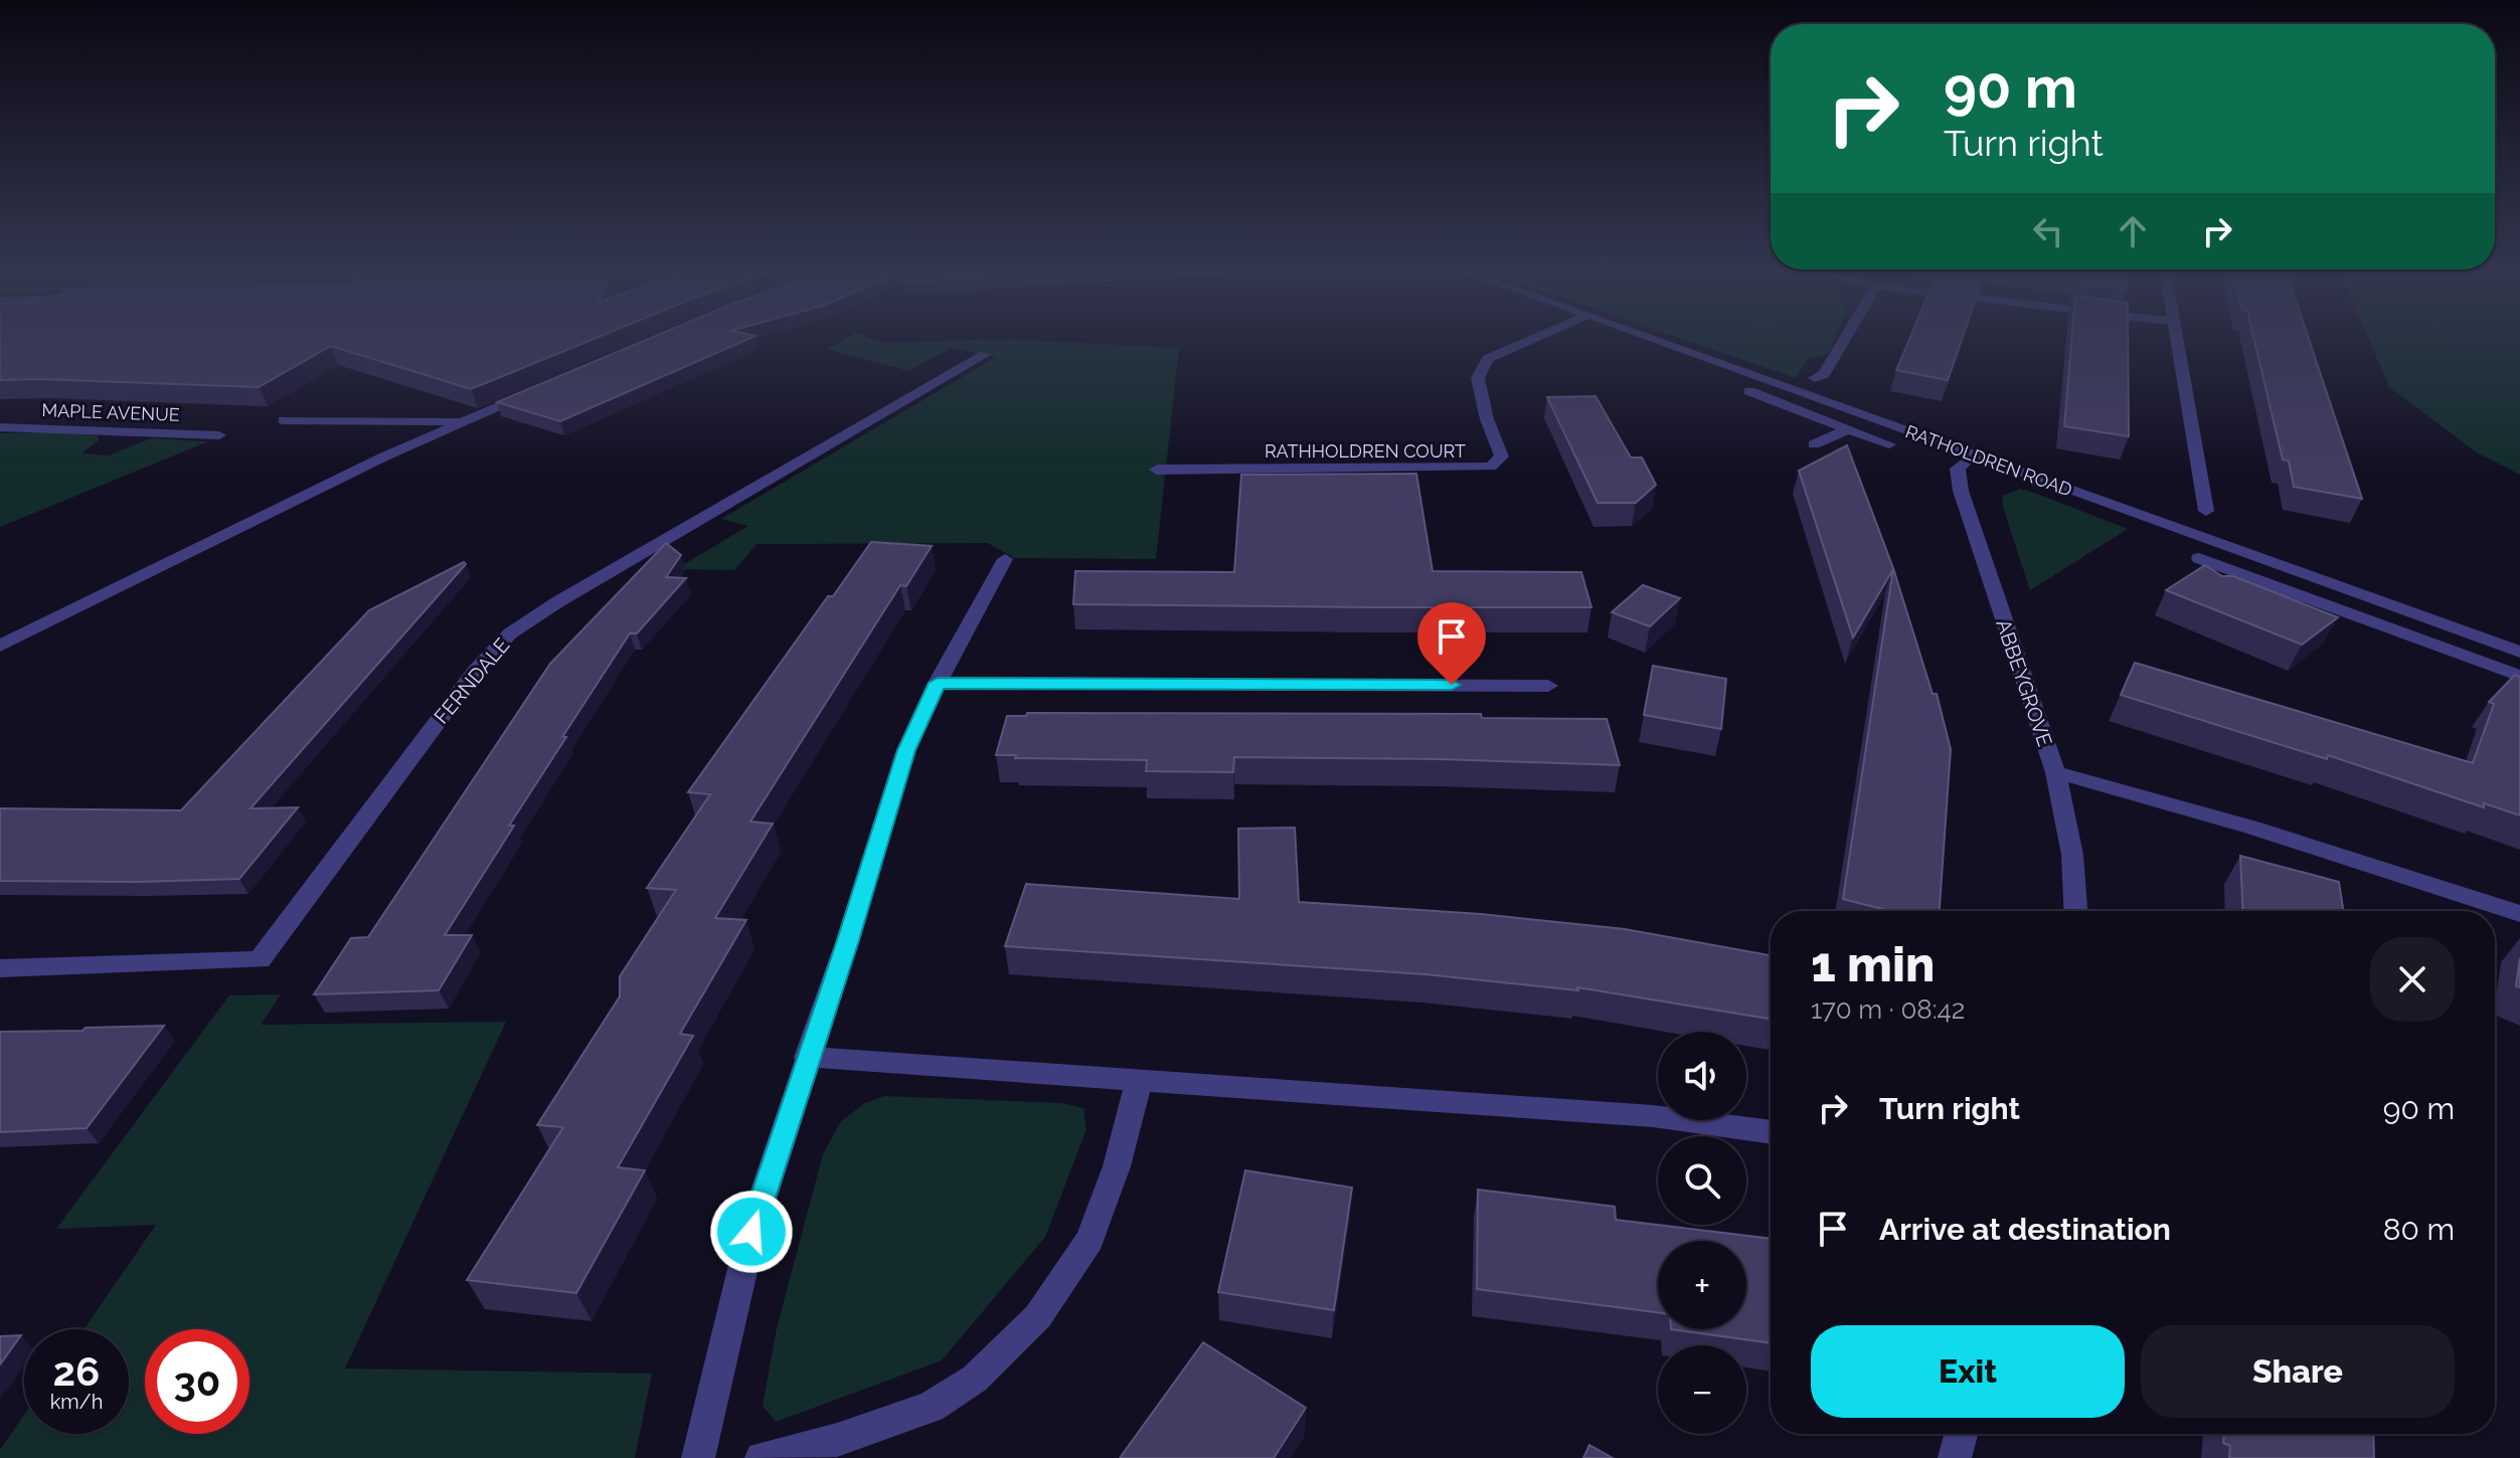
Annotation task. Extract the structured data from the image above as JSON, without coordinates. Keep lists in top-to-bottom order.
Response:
{
  "streets": {
    "street": [
      "MAPLE AVENUE",
      "RATHHOLDREN COURT",
      "RATHOLDREN ROAD",
      "FERNDALE",
      "ABBEYGROVE"
    ]
  },
  "crossings": [
    ["RATHOLDREN ROAD", "ABBEYGROVE"]
  ],
  "page": {
    "turn": ["90 m", "Turn right"],
    "heading": ["1 min", "170 m · 08:42"],
    "map_buttons": ["+", "−"],
    "list": [
      {
        "name": "Turn right",
        "value": "90 m"
      },
      {
        "name": "Arrive at destination",
        "value": "80 m"
      }
    ],
    "buttons": ["Exit", "Share"],
    "speed": "26 km/h",
    "limit": "30"
  }
}
